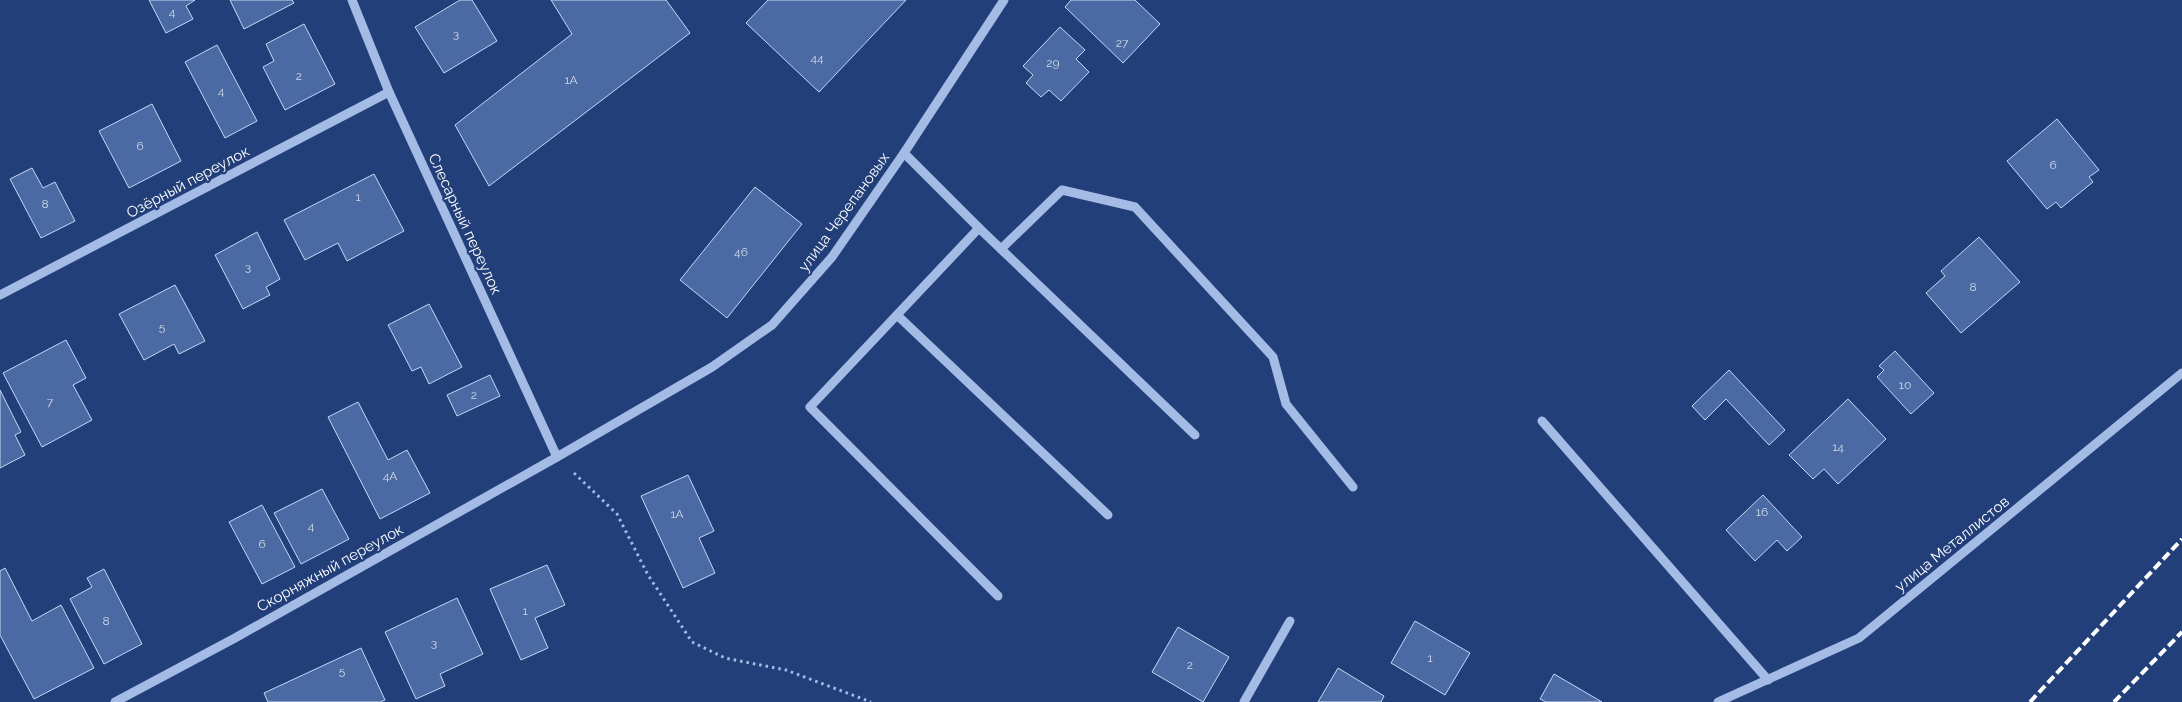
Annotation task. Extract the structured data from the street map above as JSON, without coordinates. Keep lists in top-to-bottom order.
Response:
{
  "streets": {
    "street": [
      "Озёрный переулок",
      "улица Черепановых",
      "Слесарный переулок",
      "улица Металлистов",
      "Скорняжный переулок"
    ]
  },
  "crossings": [
    ["Озёрный переулок", "Слесарный переулок"],
    ["улица Черепановых", "Слесарный переулок"],
    ["улица Черепановых", "Скорняжный переулок"],
    ["Слесарный переулок", "Скорняжный переулок"]
  ],
  "house_numbers": [
    "4",
    "3",
    "27",
    "44",
    "29",
    "2",
    "1А",
    "4",
    "6",
    "6",
    "1",
    "8",
    "46",
    "3",
    "8",
    "5",
    "10",
    "2",
    "7",
    "14",
    "4А",
    "16",
    "1А",
    "4",
    "6",
    "1",
    "8",
    "3",
    "1",
    "2",
    "5"
  ]
}
